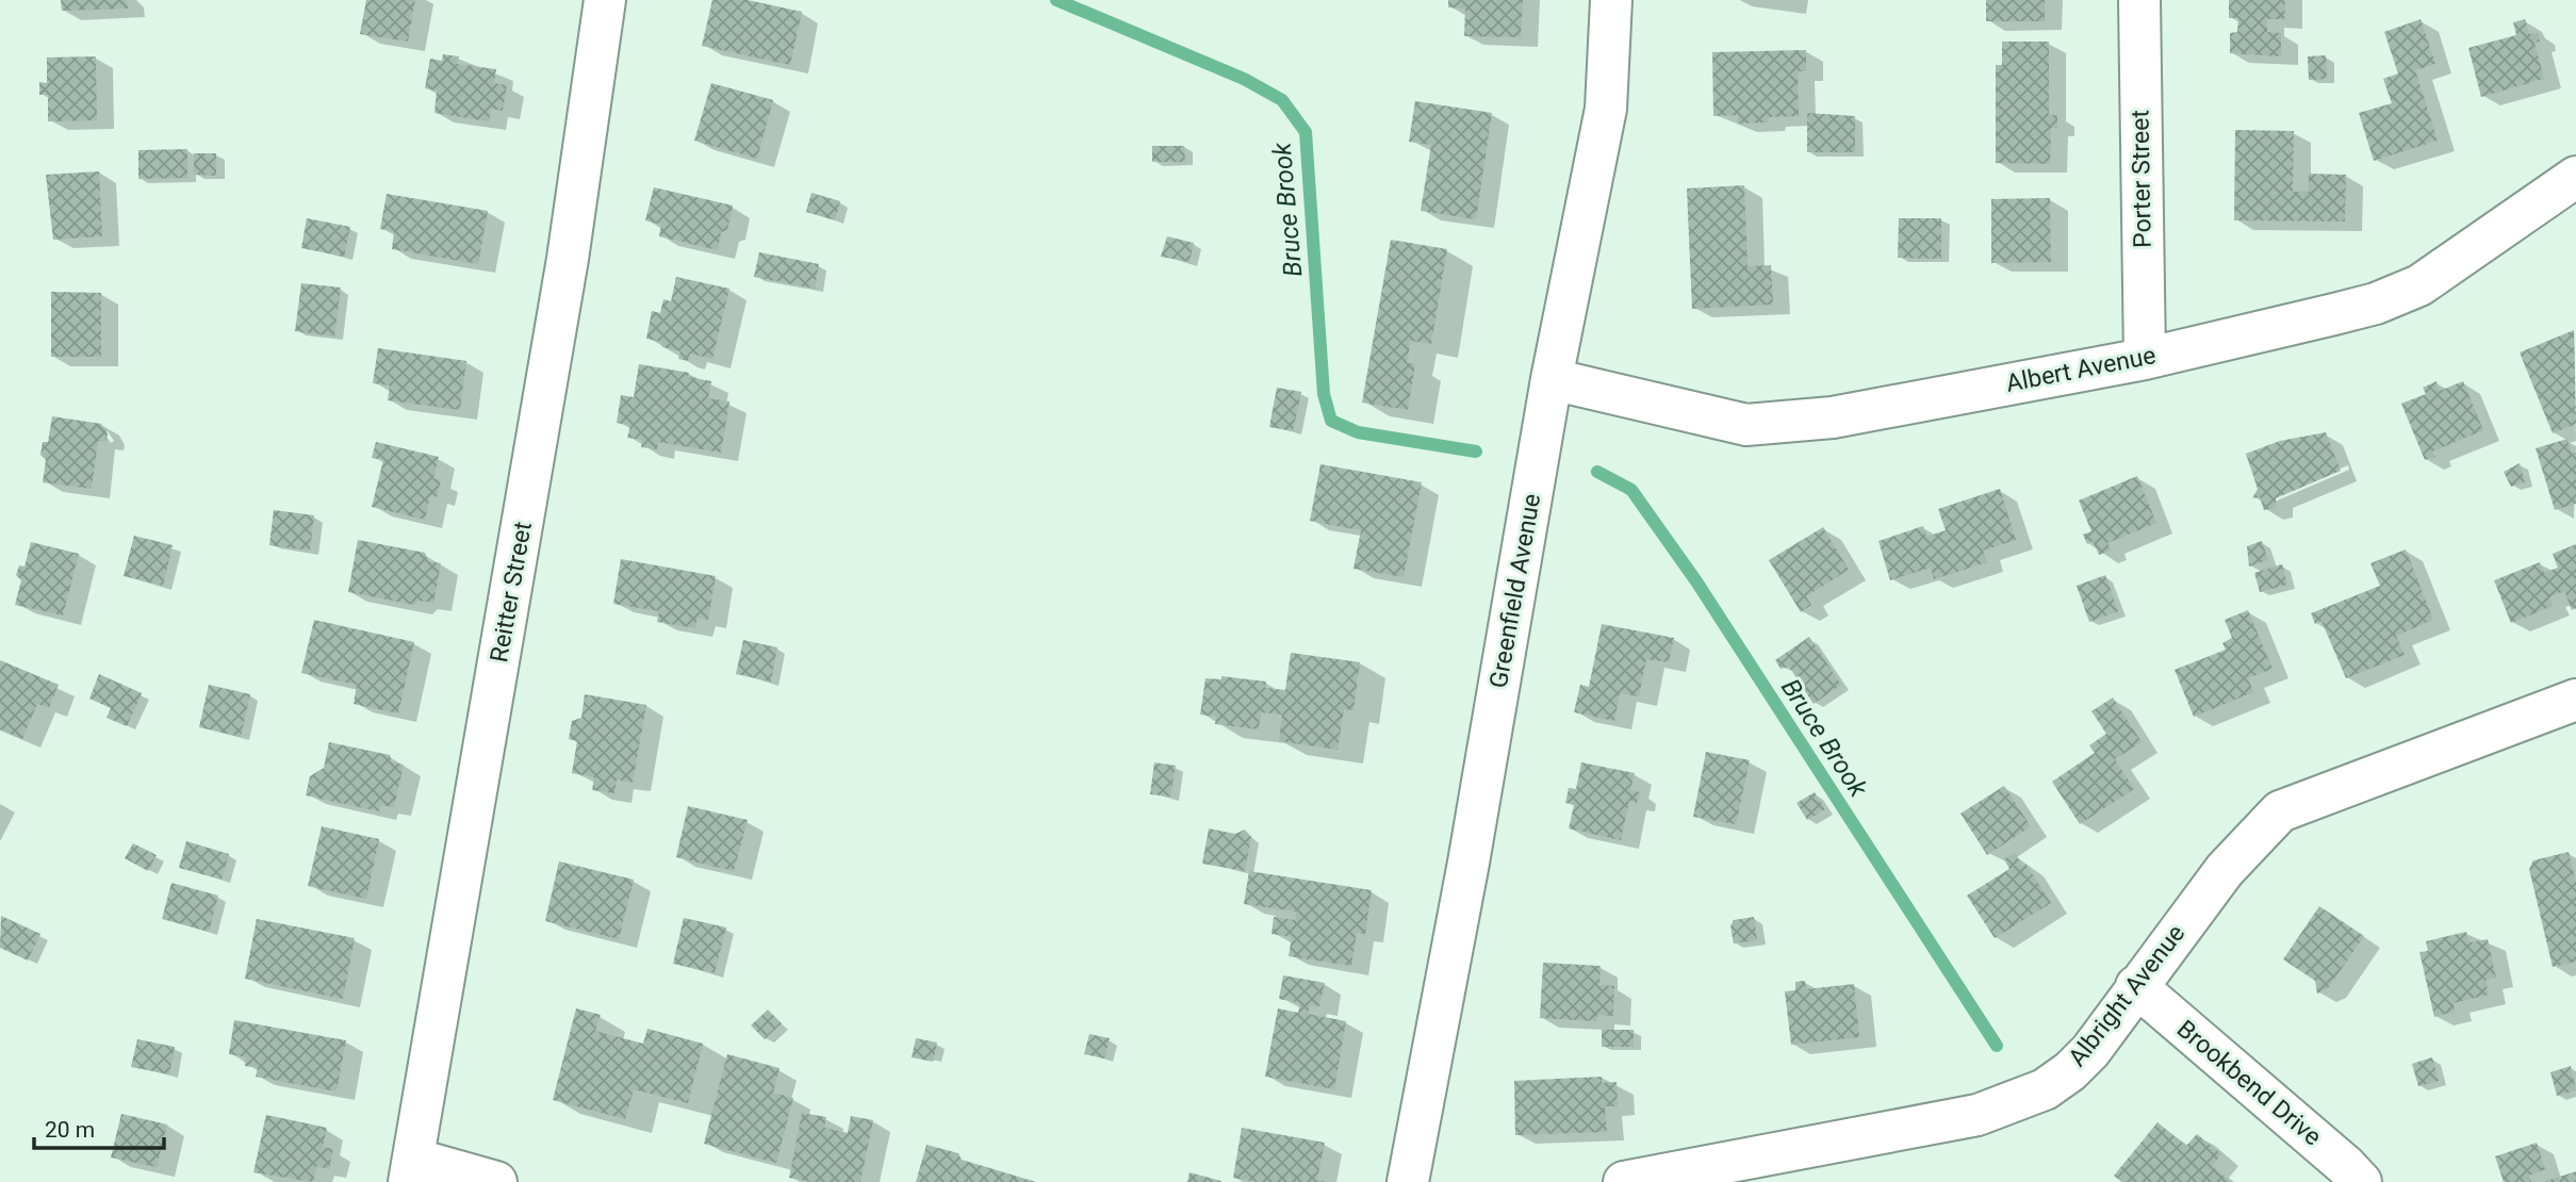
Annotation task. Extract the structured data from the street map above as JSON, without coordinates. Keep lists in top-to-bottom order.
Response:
{
  "streets": {
    "street": [
      "Porter Street",
      "Albert Avenue",
      "Greenfield Avenue",
      "Reitter Street",
      "Albright Avenue",
      "Brookbend Drive"
    ]
  },
  "crossings": [
    ["Porter Street", "Albert Avenue"],
    ["Albert Avenue", "Greenfield Avenue"],
    ["Albright Avenue", "Brookbend Drive"]
  ],
  "water": ["Bruce Brook"],
  "scale_bar": "20 m"
}
